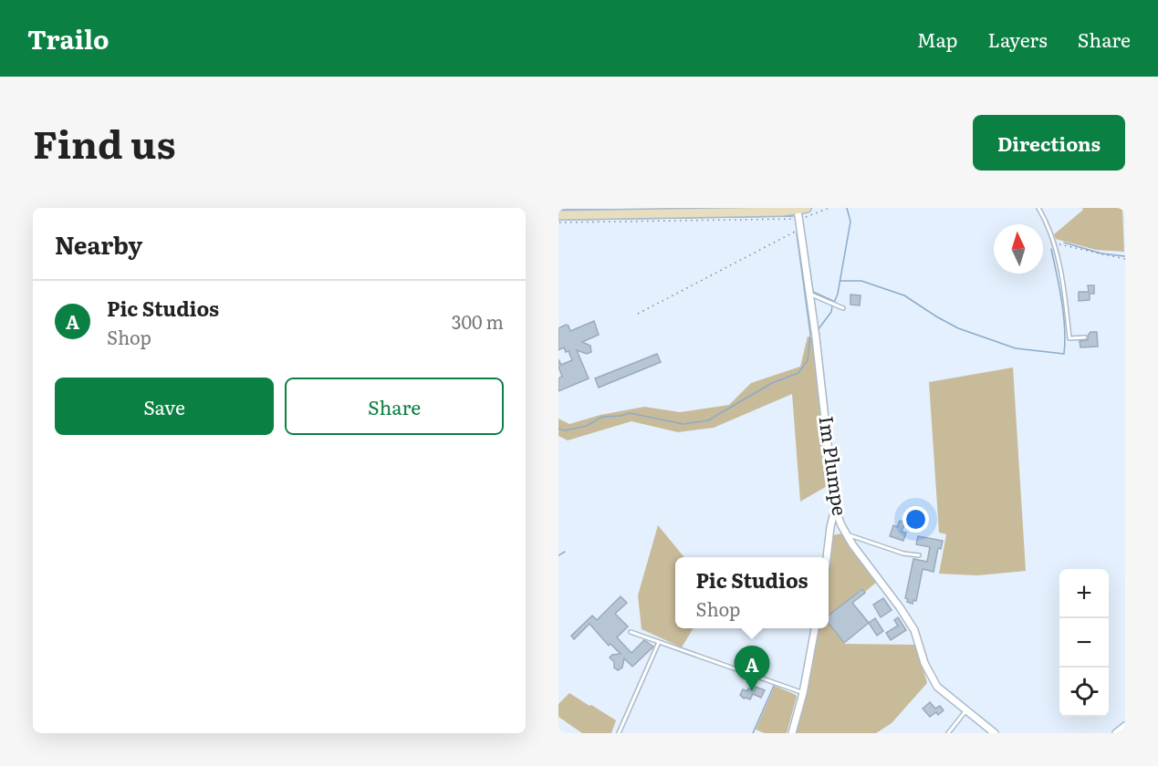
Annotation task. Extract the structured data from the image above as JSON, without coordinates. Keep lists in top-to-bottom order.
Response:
{
  "streets": {
    "street": ["Im Plumpe"]
  },
  "north": "top",
  "page": {
    "header": "Trailo",
    "nav": ["Map", "Layers", "Share"],
    "title": "Find us",
    "buttons": [
      "Directions",
      ["Save", "Share"]
    ],
    "heading": "Nearby",
    "list": [
      {
        "mark": "A",
        "name": "Pic Studios",
        "note": "Shop",
        "value": "300 m"
      }
    ],
    "popup": ["Pic Studios", "Shop"],
    "map_buttons": ["+", "−"],
    "pins": "A"
  }
}
